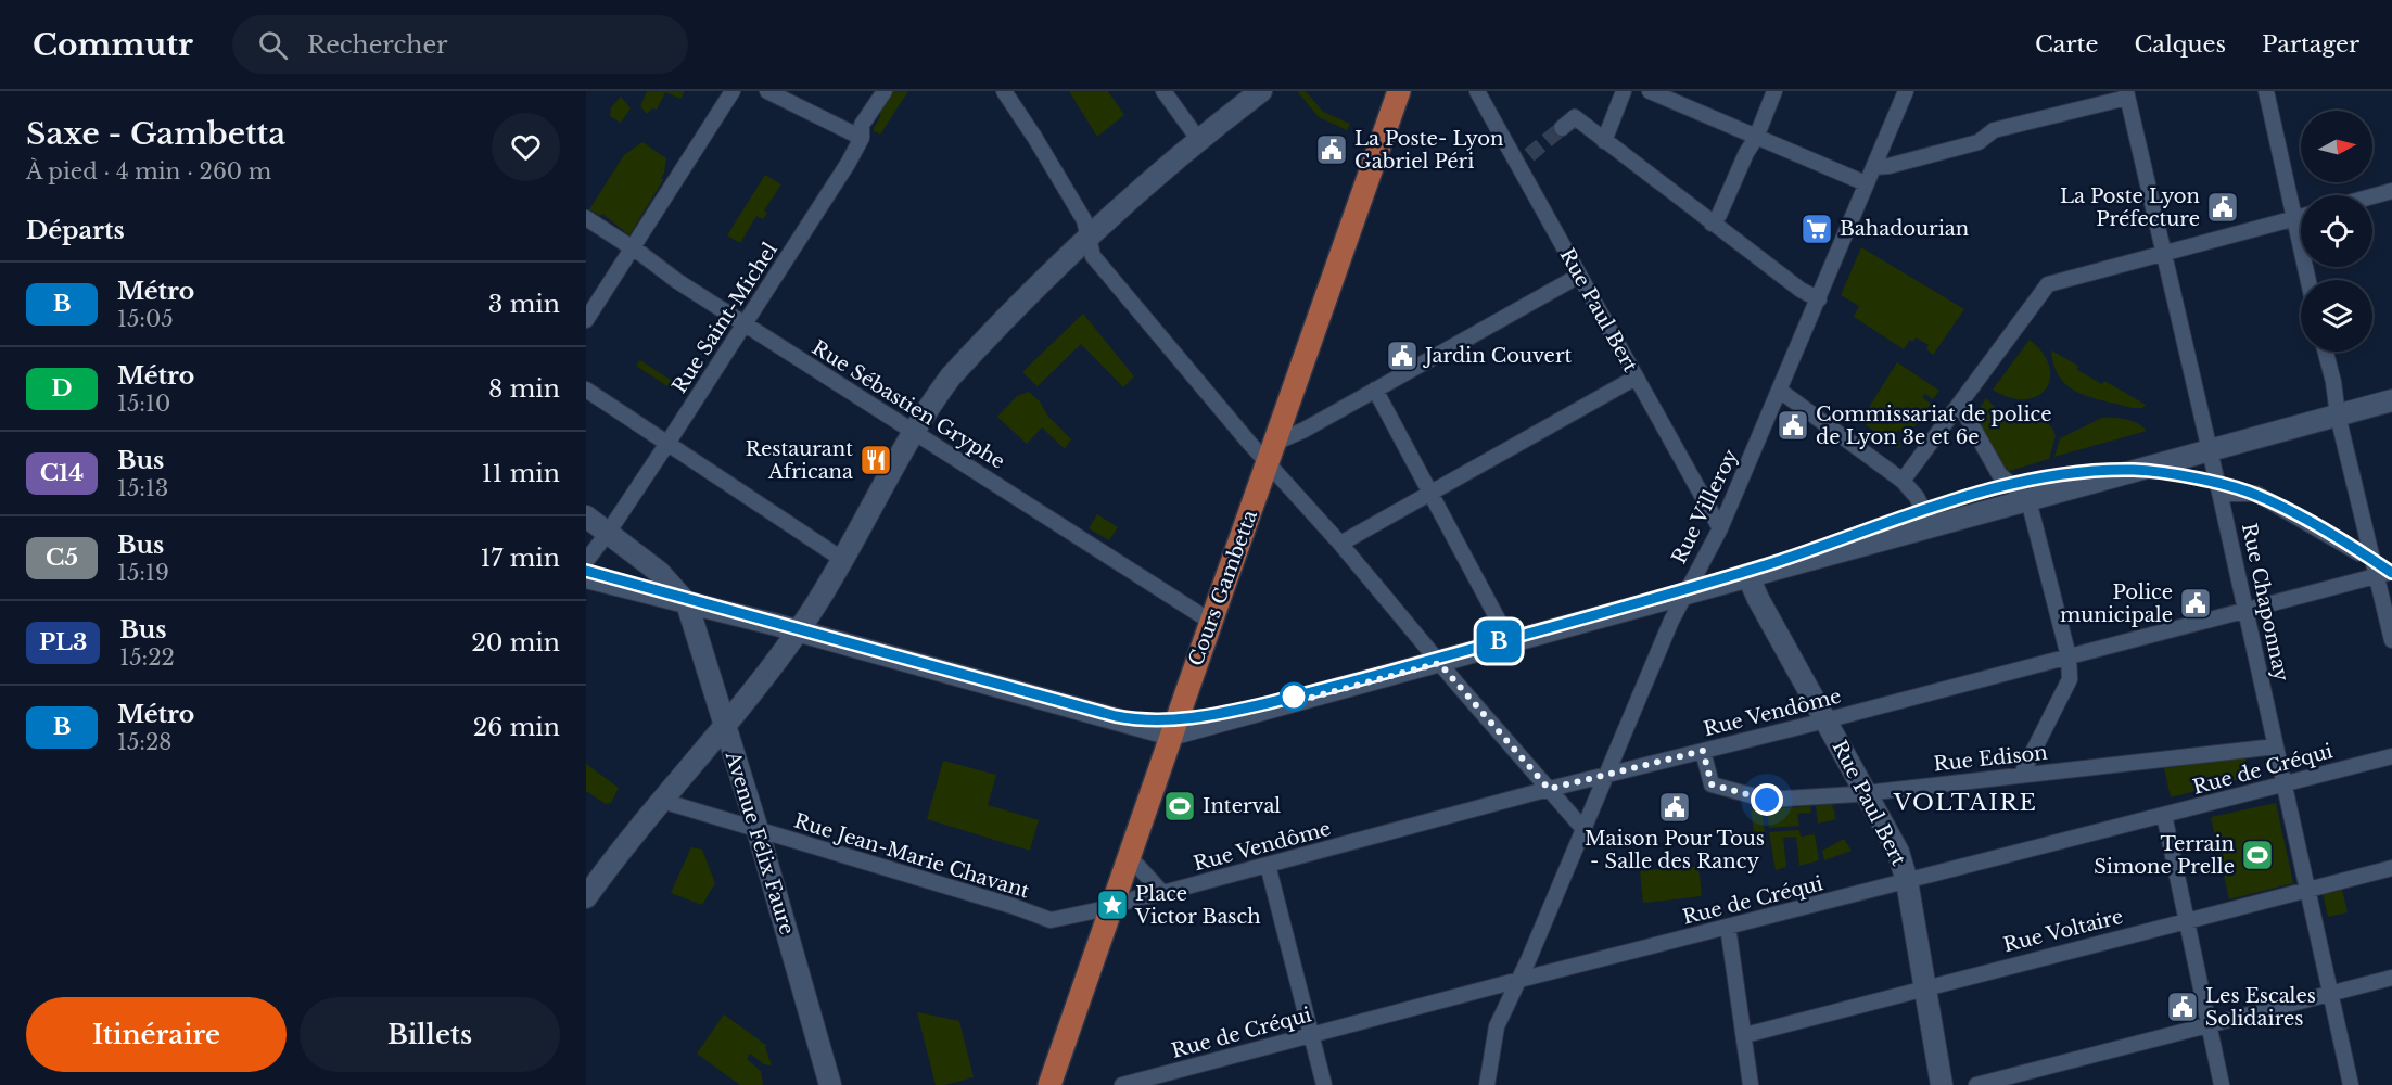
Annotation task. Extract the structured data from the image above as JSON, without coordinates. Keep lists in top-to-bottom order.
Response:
{
  "streets": {
    "main road": ["Rue Paul Bert", "Cours Gambetta", "Avenue Félix Faure"],
    "street": [
      "Rue Saint-Michel",
      "Rue Sébastien Gryphe",
      "Rue Villeroy",
      "Rue Chaponnay",
      "Rue Vendôme",
      "Rue Edison",
      "Rue de Créqui",
      "Rue Jean-Marie Chavant",
      "Rue Voltaire"
    ]
  },
  "crossings": [
    ["Rue Paul Bert", "Rue Villeroy"],
    ["Rue Paul Bert", "Rue Vendôme"],
    ["Rue Paul Bert", "Rue Edison"],
    ["Rue Paul Bert", "Rue de Créqui"],
    ["Rue Paul Bert", "Rue Voltaire"],
    ["Rue Saint-Michel", "Rue Sébastien Gryphe"],
    ["Rue Sébastien Gryphe", "Cours Gambetta"],
    ["Rue Villeroy", "Rue Vendôme"],
    ["Rue Villeroy", "Rue de Créqui"],
    ["Cours Gambetta", "Rue Vendôme"],
    ["Cours Gambetta", "Rue Jean-Marie Chavant"],
    ["Rue Chaponnay", "Rue Vendôme"],
    ["Rue Chaponnay", "Rue Edison"],
    ["Rue Chaponnay", "Rue de Créqui"],
    ["Rue Chaponnay", "Rue Voltaire"],
    ["Rue Vendôme", "Rue Edison"],
    ["Rue Vendôme", "Rue Jean-Marie Chavant"],
    ["Avenue Félix Faure", "Rue Jean-Marie Chavant"]
  ],
  "districts": ["VOLTAIRE"],
  "places": {
    "public building": [
      "La Poste- Lyon Gabriel Péri",
      "La Poste Lyon Préfecture",
      "Jardin Couvert",
      "Commissariat de police de Lyon 3e et 6e",
      "Police municipale",
      "Maison Pour Tous - Salle des Rancy",
      "Les Escales Solidaires"
    ],
    "supermarket": ["Bahadourian"],
    "restaurant": ["Restaurant Africana"],
    "sports": ["Interval", "Terrain Simone Prelle"],
    "place": ["Place Victor Basch"]
  },
  "lines": ["metro line B"],
  "north": "right",
  "page": {
    "header": "Commutr",
    "search": "Rechercher",
    "nav": ["Carte", "Calques", "Partager"],
    "heading": [
      ["Saxe - Gambetta", "À pied · 4 min · 260 m"],
      "Départs"
    ],
    "on_map": "B",
    "list": [
      {
        "mark": "B",
        "name": "Métro",
        "note": "15:05",
        "value": "3 min"
      },
      {
        "mark": "D",
        "name": "Métro",
        "note": "15:10",
        "value": "8 min"
      },
      {
        "mark": "C14",
        "name": "Bus",
        "note": "15:13",
        "value": "11 min"
      },
      {
        "mark": "C5",
        "name": "Bus",
        "note": "15:19",
        "value": "17 min"
      },
      {
        "mark": "PL3",
        "name": "Bus",
        "note": "15:22",
        "value": "20 min"
      },
      {
        "mark": "B",
        "name": "Métro",
        "note": "15:28",
        "value": "26 min"
      }
    ],
    "buttons": ["Itinéraire", "Billets"]
  }
}
